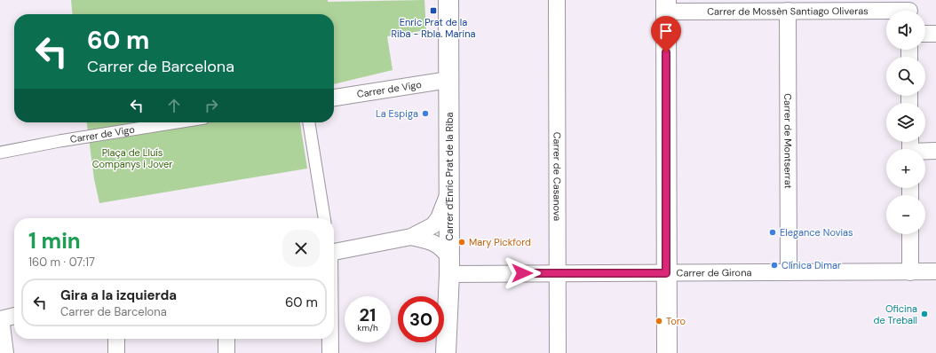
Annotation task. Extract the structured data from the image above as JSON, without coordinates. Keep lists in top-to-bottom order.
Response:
{
  "streets": {
    "street": [
      "Carrer de Mossèn Santiago Oliveras",
      "Carrer de Vigo",
      "Carrer de Montserrat",
      "Carrer d'Enric Prat de la Riba",
      "Carrer de Casanova",
      "Carrer de Girona"
    ]
  },
  "crossings": [
    ["Carrer de Mossèn Santiago Oliveras", "Carrer de Montserrat"],
    ["Carrer de Vigo", "Carrer d'Enric Prat de la Riba"],
    ["Carrer de Montserrat", "Carrer de Girona"],
    ["Carrer d'Enric Prat de la Riba", "Carrer de Girona"],
    ["Carrer de Casanova", "Carrer de Girona"]
  ],
  "parks": ["Plaça de Lluís Companys i Jover"],
  "places": {
    "transit": ["Enric Prat de la Riba - Rbla. Marina"],
    "other": [
      "La Espiga",
      "Elegance Novias",
      "Mary Pickford",
      "Clínica Dimar",
      "Oficina de Treball",
      "Toro"
    ]
  },
  "page": {
    "map_buttons": ["+", "−"],
    "turn": ["60 m", "Carrer de Barcelona"],
    "heading": ["1 min", "160 m · 07:17"],
    "list": [
      {
        "name": "Gira a la izquierda",
        "note": "Carrer de Barcelona",
        "value": "60 m"
      }
    ],
    "speed": "21 km/h",
    "limit": "30"
  }
}
